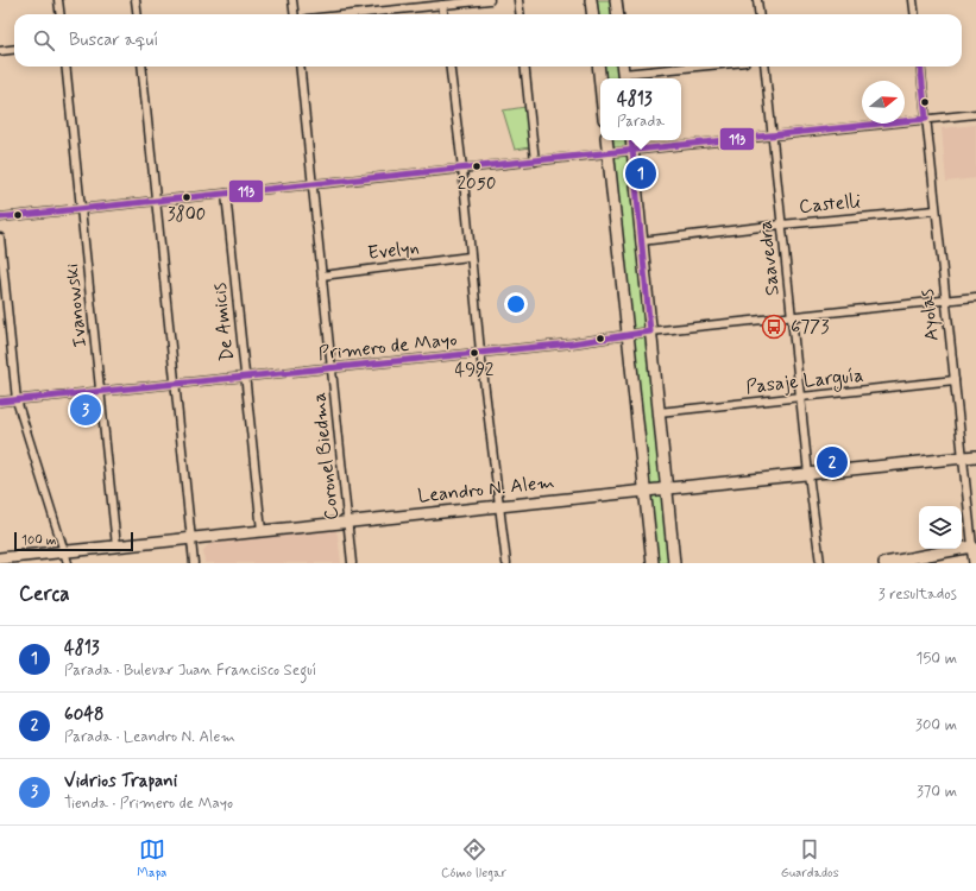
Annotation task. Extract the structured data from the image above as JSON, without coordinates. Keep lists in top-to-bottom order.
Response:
{
  "streets": {
    "main road": ["Ayolas", "Leandro N. Alem"],
    "street": [
      "Castelli",
      "Evelyn",
      "Saavedra",
      "Ivanowski",
      "De Amicis",
      "Primero de Mayo",
      "Pasaje Larguía",
      "Coronel Biedma"
    ]
  },
  "crossings": [
    ["Castelli", "Saavedra"],
    ["Castelli", "Ayolas"],
    ["Evelyn", "Coronel Biedma"],
    ["Saavedra", "Primero de Mayo"],
    ["Saavedra", "Pasaje Larguía"],
    ["Saavedra", "Leandro N. Alem"],
    ["Ivanowski", "Primero de Mayo"],
    ["Ivanowski", "Leandro N. Alem"],
    ["Ayolas", "Primero de Mayo"],
    ["Ayolas", "Pasaje Larguía"],
    ["Ayolas", "Leandro N. Alem"],
    ["De Amicis", "Primero de Mayo"],
    ["De Amicis", "Leandro N. Alem"],
    ["Primero de Mayo", "Coronel Biedma"],
    ["Coronel Biedma", "Leandro N. Alem"]
  ],
  "places": {
    "other": ["2050", "3800", "4992"],
    "bus stop": ["6773"]
  },
  "lines": ["transit line 113"],
  "scale_bar": "100 m",
  "north": "right",
  "page": {
    "search": "Buscar aquí",
    "popup": ["4813", "Parada"],
    "pins": ["1", "3", "2"],
    "scale": "100 m",
    "heading": ["Cerca", "3 resultados"],
    "list": [
      {
        "mark": "1",
        "name": "4813",
        "note": "Parada · Bulevar Juan Francisco Seguí",
        "value": "150 m"
      },
      {
        "mark": "2",
        "name": "6048",
        "note": "Parada · Leandro N. Alem",
        "value": "300 m"
      },
      {
        "mark": "3",
        "name": "Vidrios Trapani",
        "note": "Tienda · Primero de Mayo",
        "value": "370 m"
      }
    ],
    "nav": ["Mapa", "Cómo llegar", "Guardados"]
  }
}
